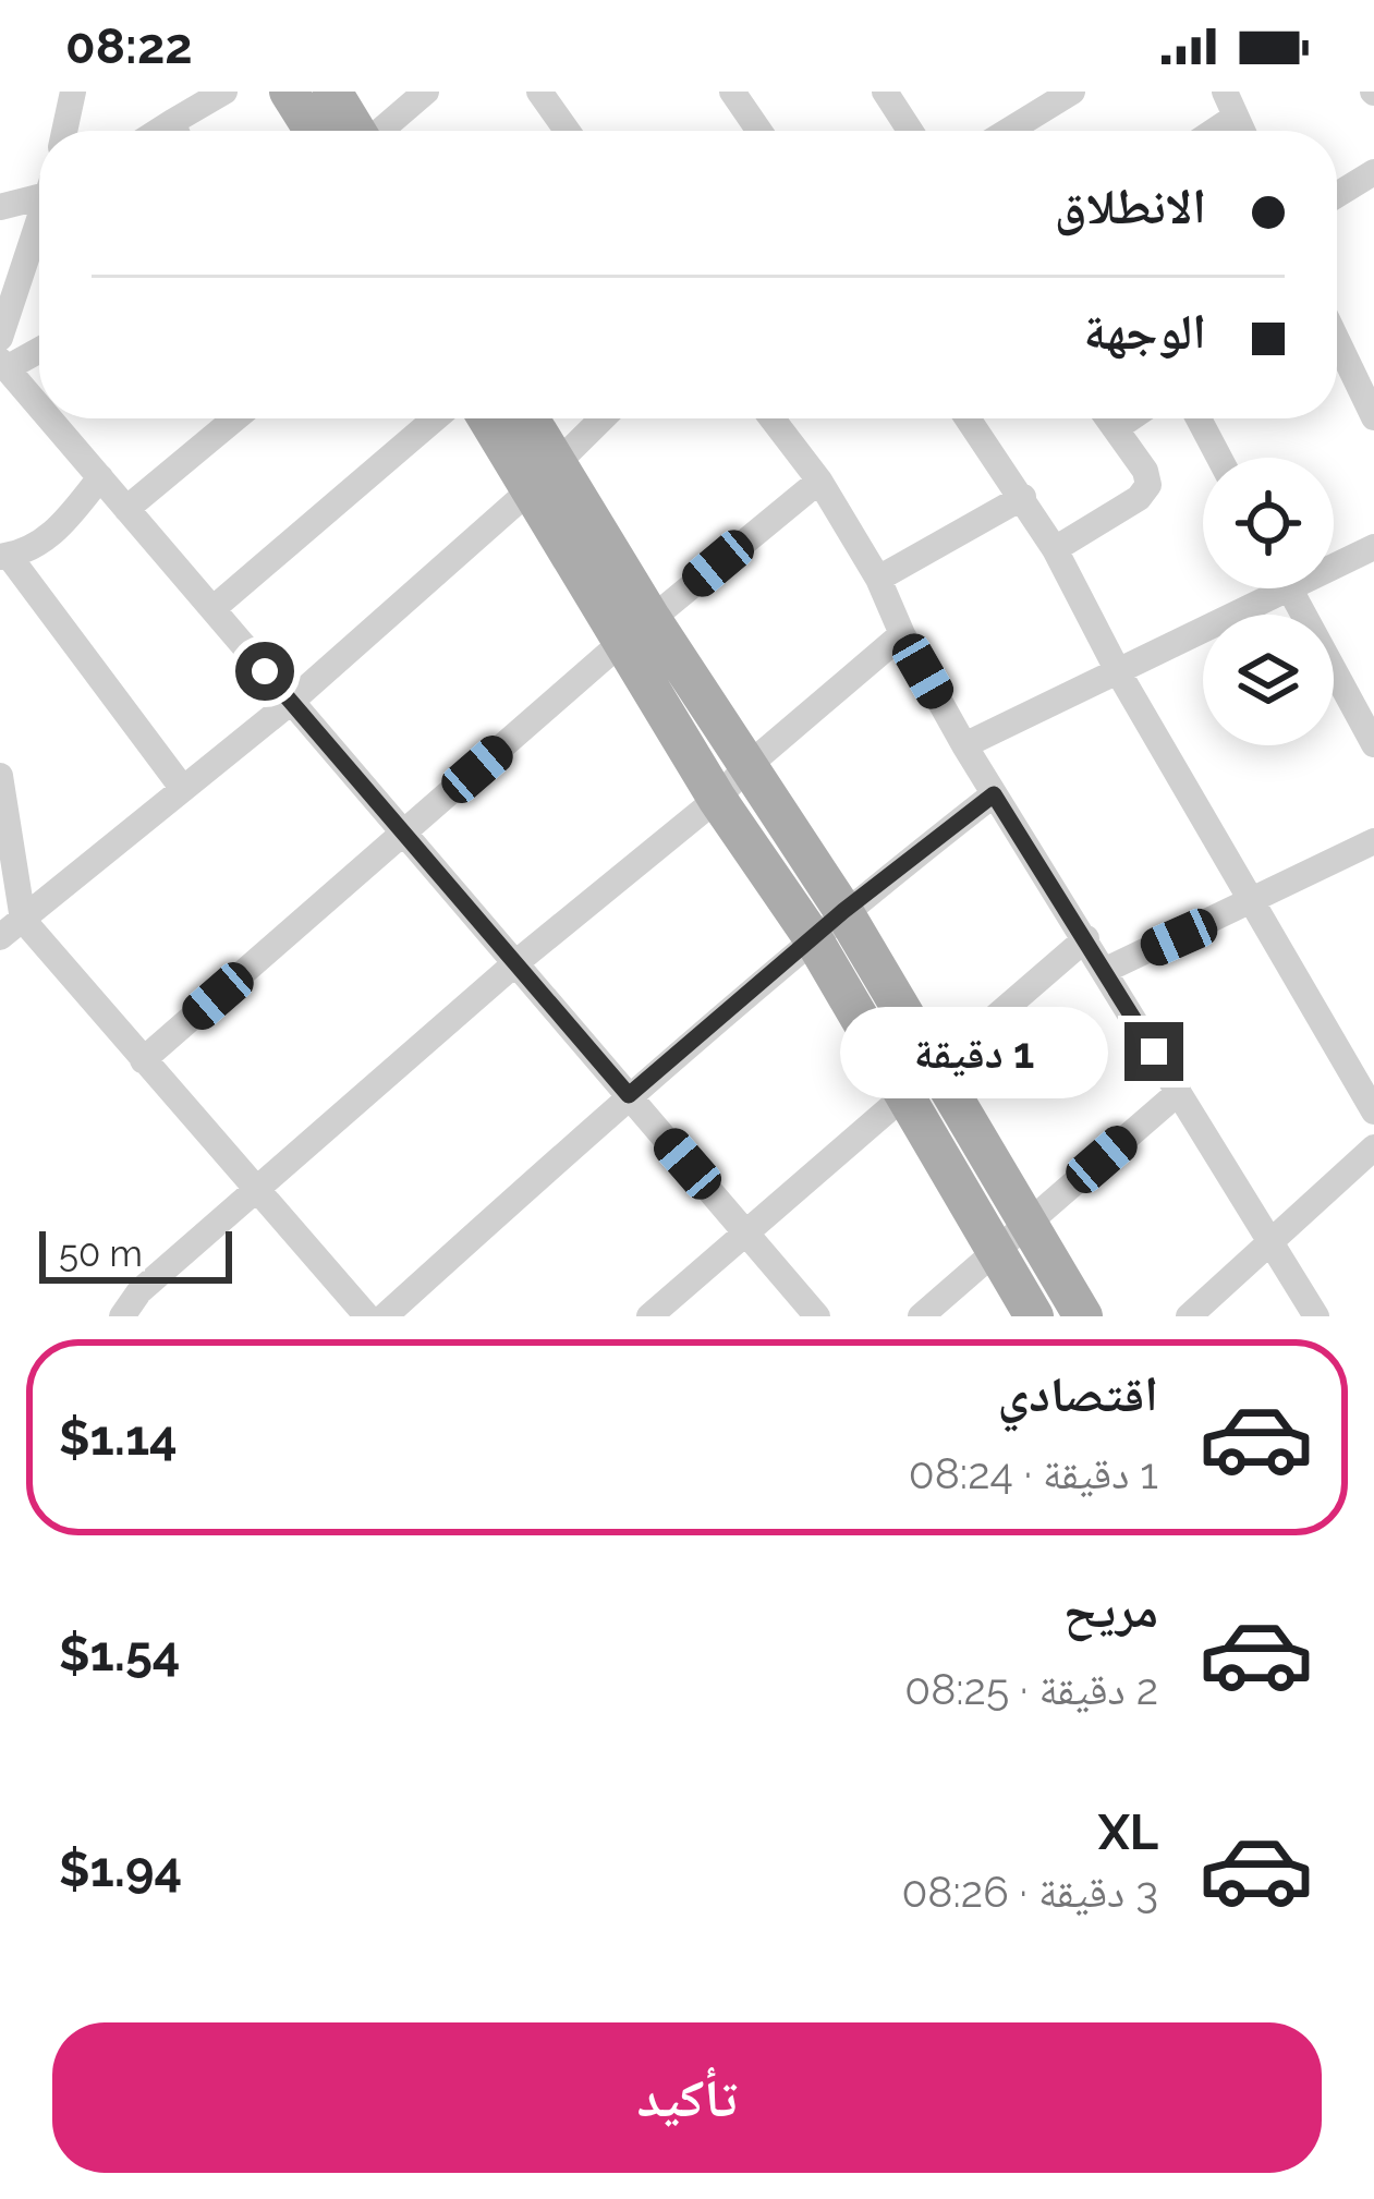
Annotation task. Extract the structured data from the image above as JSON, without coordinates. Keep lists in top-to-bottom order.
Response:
{
  "scale_bar": "50 m",
  "page": {
    "status": "08:22",
    "banner": ["الانطلاق", "الوجهة"],
    "bubble": "1 دقيقة",
    "scale": "50 m",
    "list": [
      {
        "name": "اقتصادي",
        "note": "1 دقيقة · 08:24",
        "value": "$1.14"
      },
      {
        "name": "مريح",
        "note": "2 دقيقة · 08:25",
        "value": "$1.54"
      },
      {
        "name": "XL",
        "note": "3 دقيقة · 08:26",
        "value": "$1.94"
      }
    ],
    "buttons": "تأكيد"
  }
}
